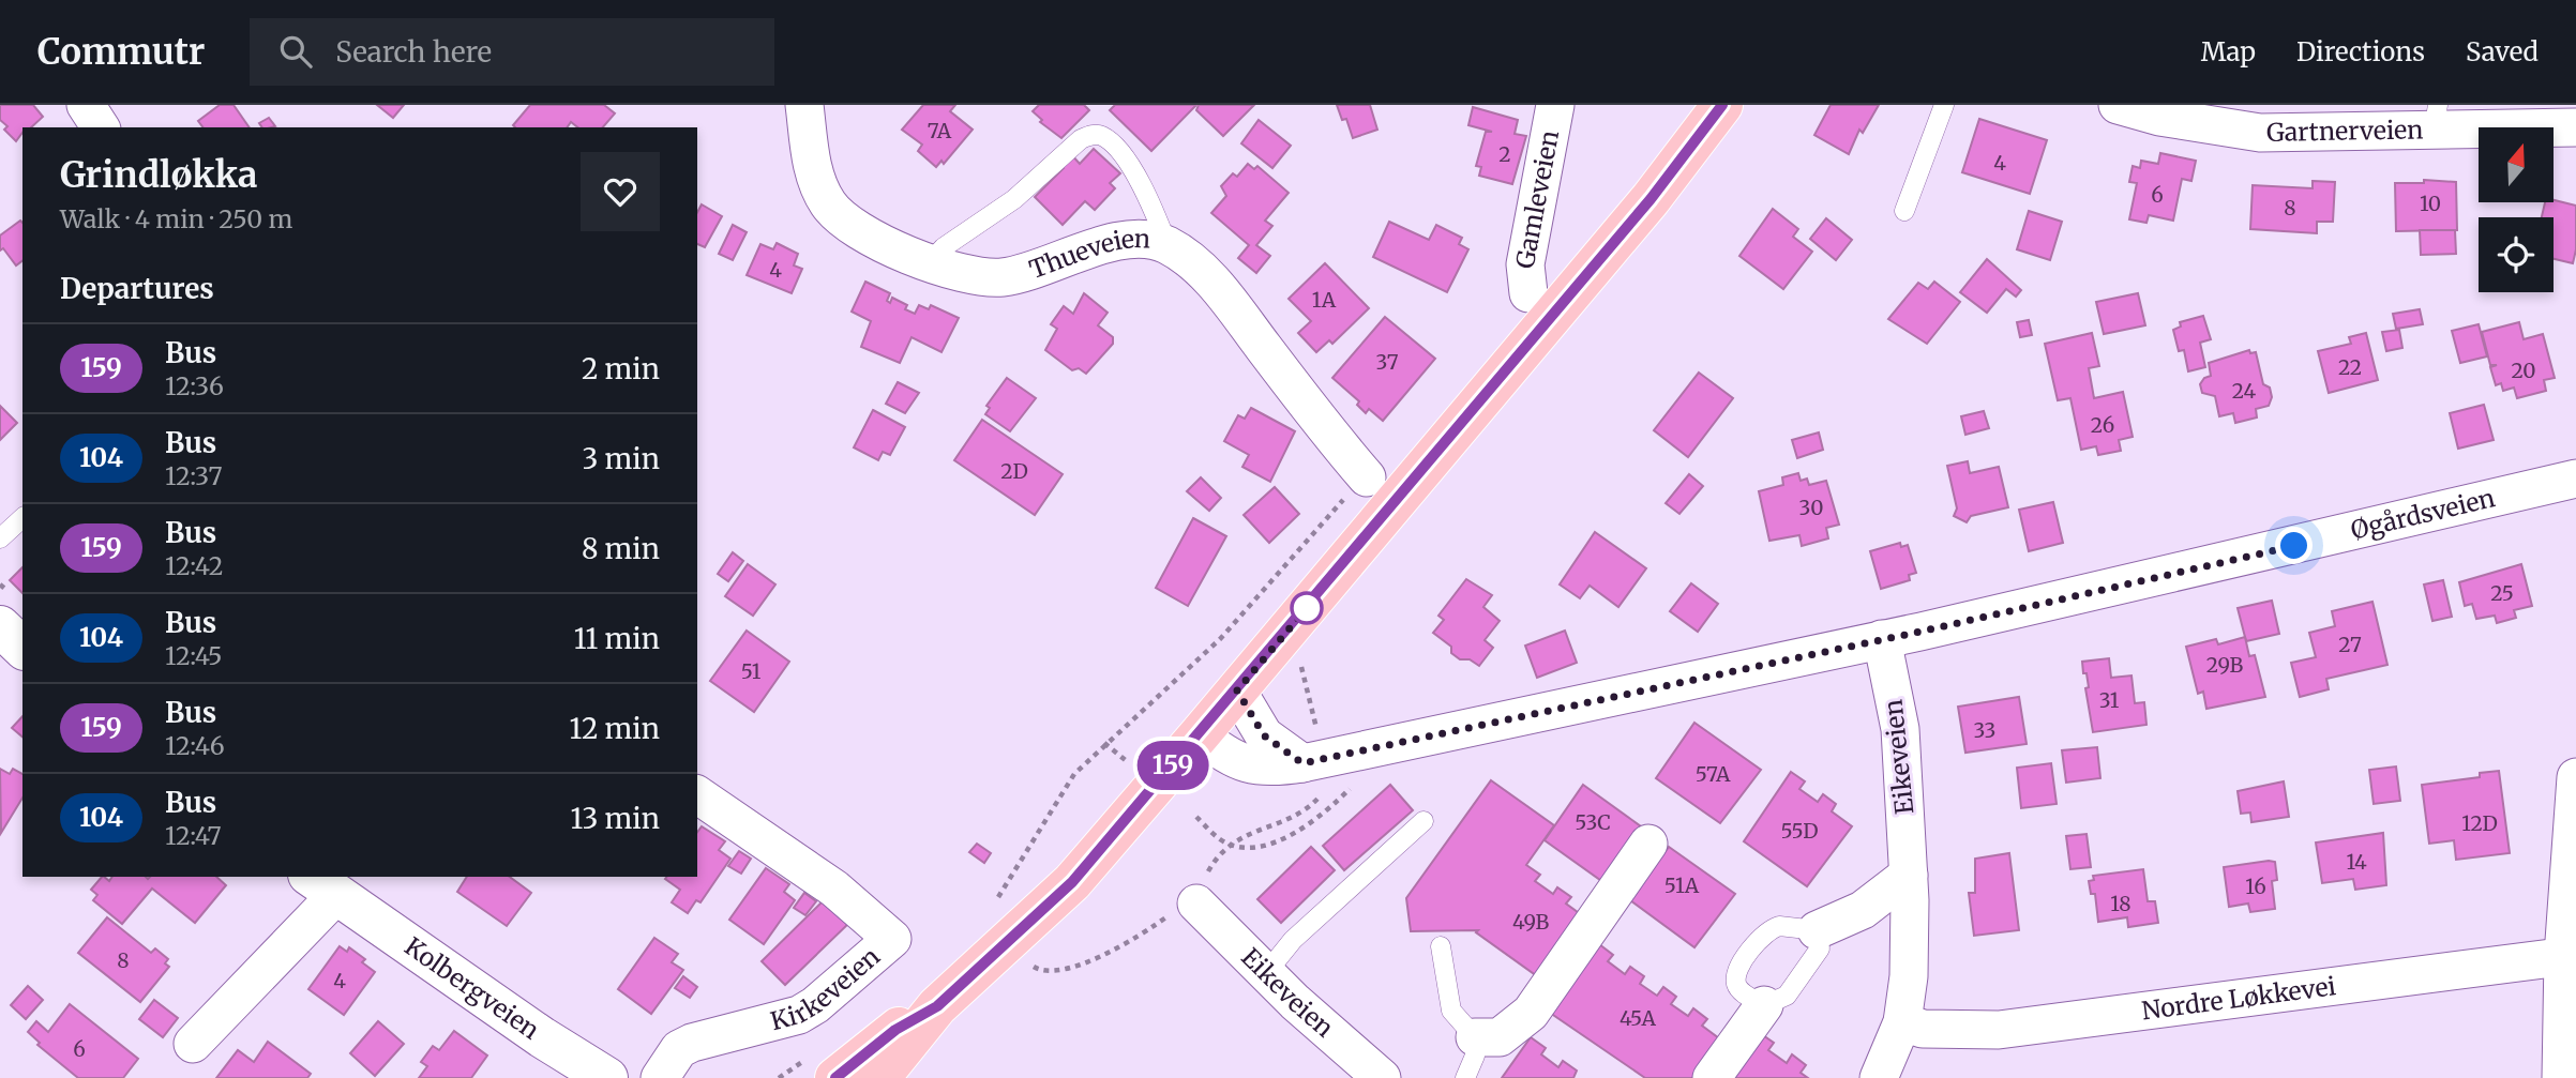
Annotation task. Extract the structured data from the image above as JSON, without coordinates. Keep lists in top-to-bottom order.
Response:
{
  "streets": {
    "street": [
      "Gartnerveien",
      "Gamleveien",
      "Thueveien",
      "Øgårdsveien",
      "Eikeveien",
      "Kirkeveien",
      "Kolbergveien",
      "Nordre Løkkevei"
    ]
  },
  "crossings": [
    ["Øgårdsveien", "Eikeveien"],
    ["Eikeveien", "Nordre Løkkevei"]
  ],
  "lines": ["bus line 159"],
  "house_numbers": [
    "7A",
    "2",
    "4",
    "6",
    "10",
    "8",
    "4",
    "1A",
    "37",
    "22",
    "20",
    "24",
    "26",
    "2D",
    "30",
    "25",
    "27",
    "29B",
    "51",
    "31",
    "33",
    "57A",
    "53C",
    "12D",
    "55D",
    "14",
    "51A",
    "16",
    "18",
    "49B",
    "8",
    "4",
    "45A",
    "6"
  ],
  "north": "top",
  "page": {
    "header": "Commutr",
    "search": "Search here",
    "nav": ["Map", "Directions", "Saved"],
    "on_map": "159",
    "heading": [
      ["Grindløkka", "Walk · 4 min · 250 m"],
      "Departures"
    ],
    "list": [
      {
        "mark": "159",
        "name": "Bus",
        "note": "12:36",
        "value": "2 min"
      },
      {
        "mark": "104",
        "name": "Bus",
        "note": "12:37",
        "value": "3 min"
      },
      {
        "mark": "159",
        "name": "Bus",
        "note": "12:42",
        "value": "8 min"
      },
      {
        "mark": "104",
        "name": "Bus",
        "note": "12:45",
        "value": "11 min"
      },
      {
        "mark": "159",
        "name": "Bus",
        "note": "12:46",
        "value": "12 min"
      },
      {
        "mark": "104",
        "name": "Bus",
        "note": "12:47",
        "value": "13 min"
      }
    ]
  }
}
